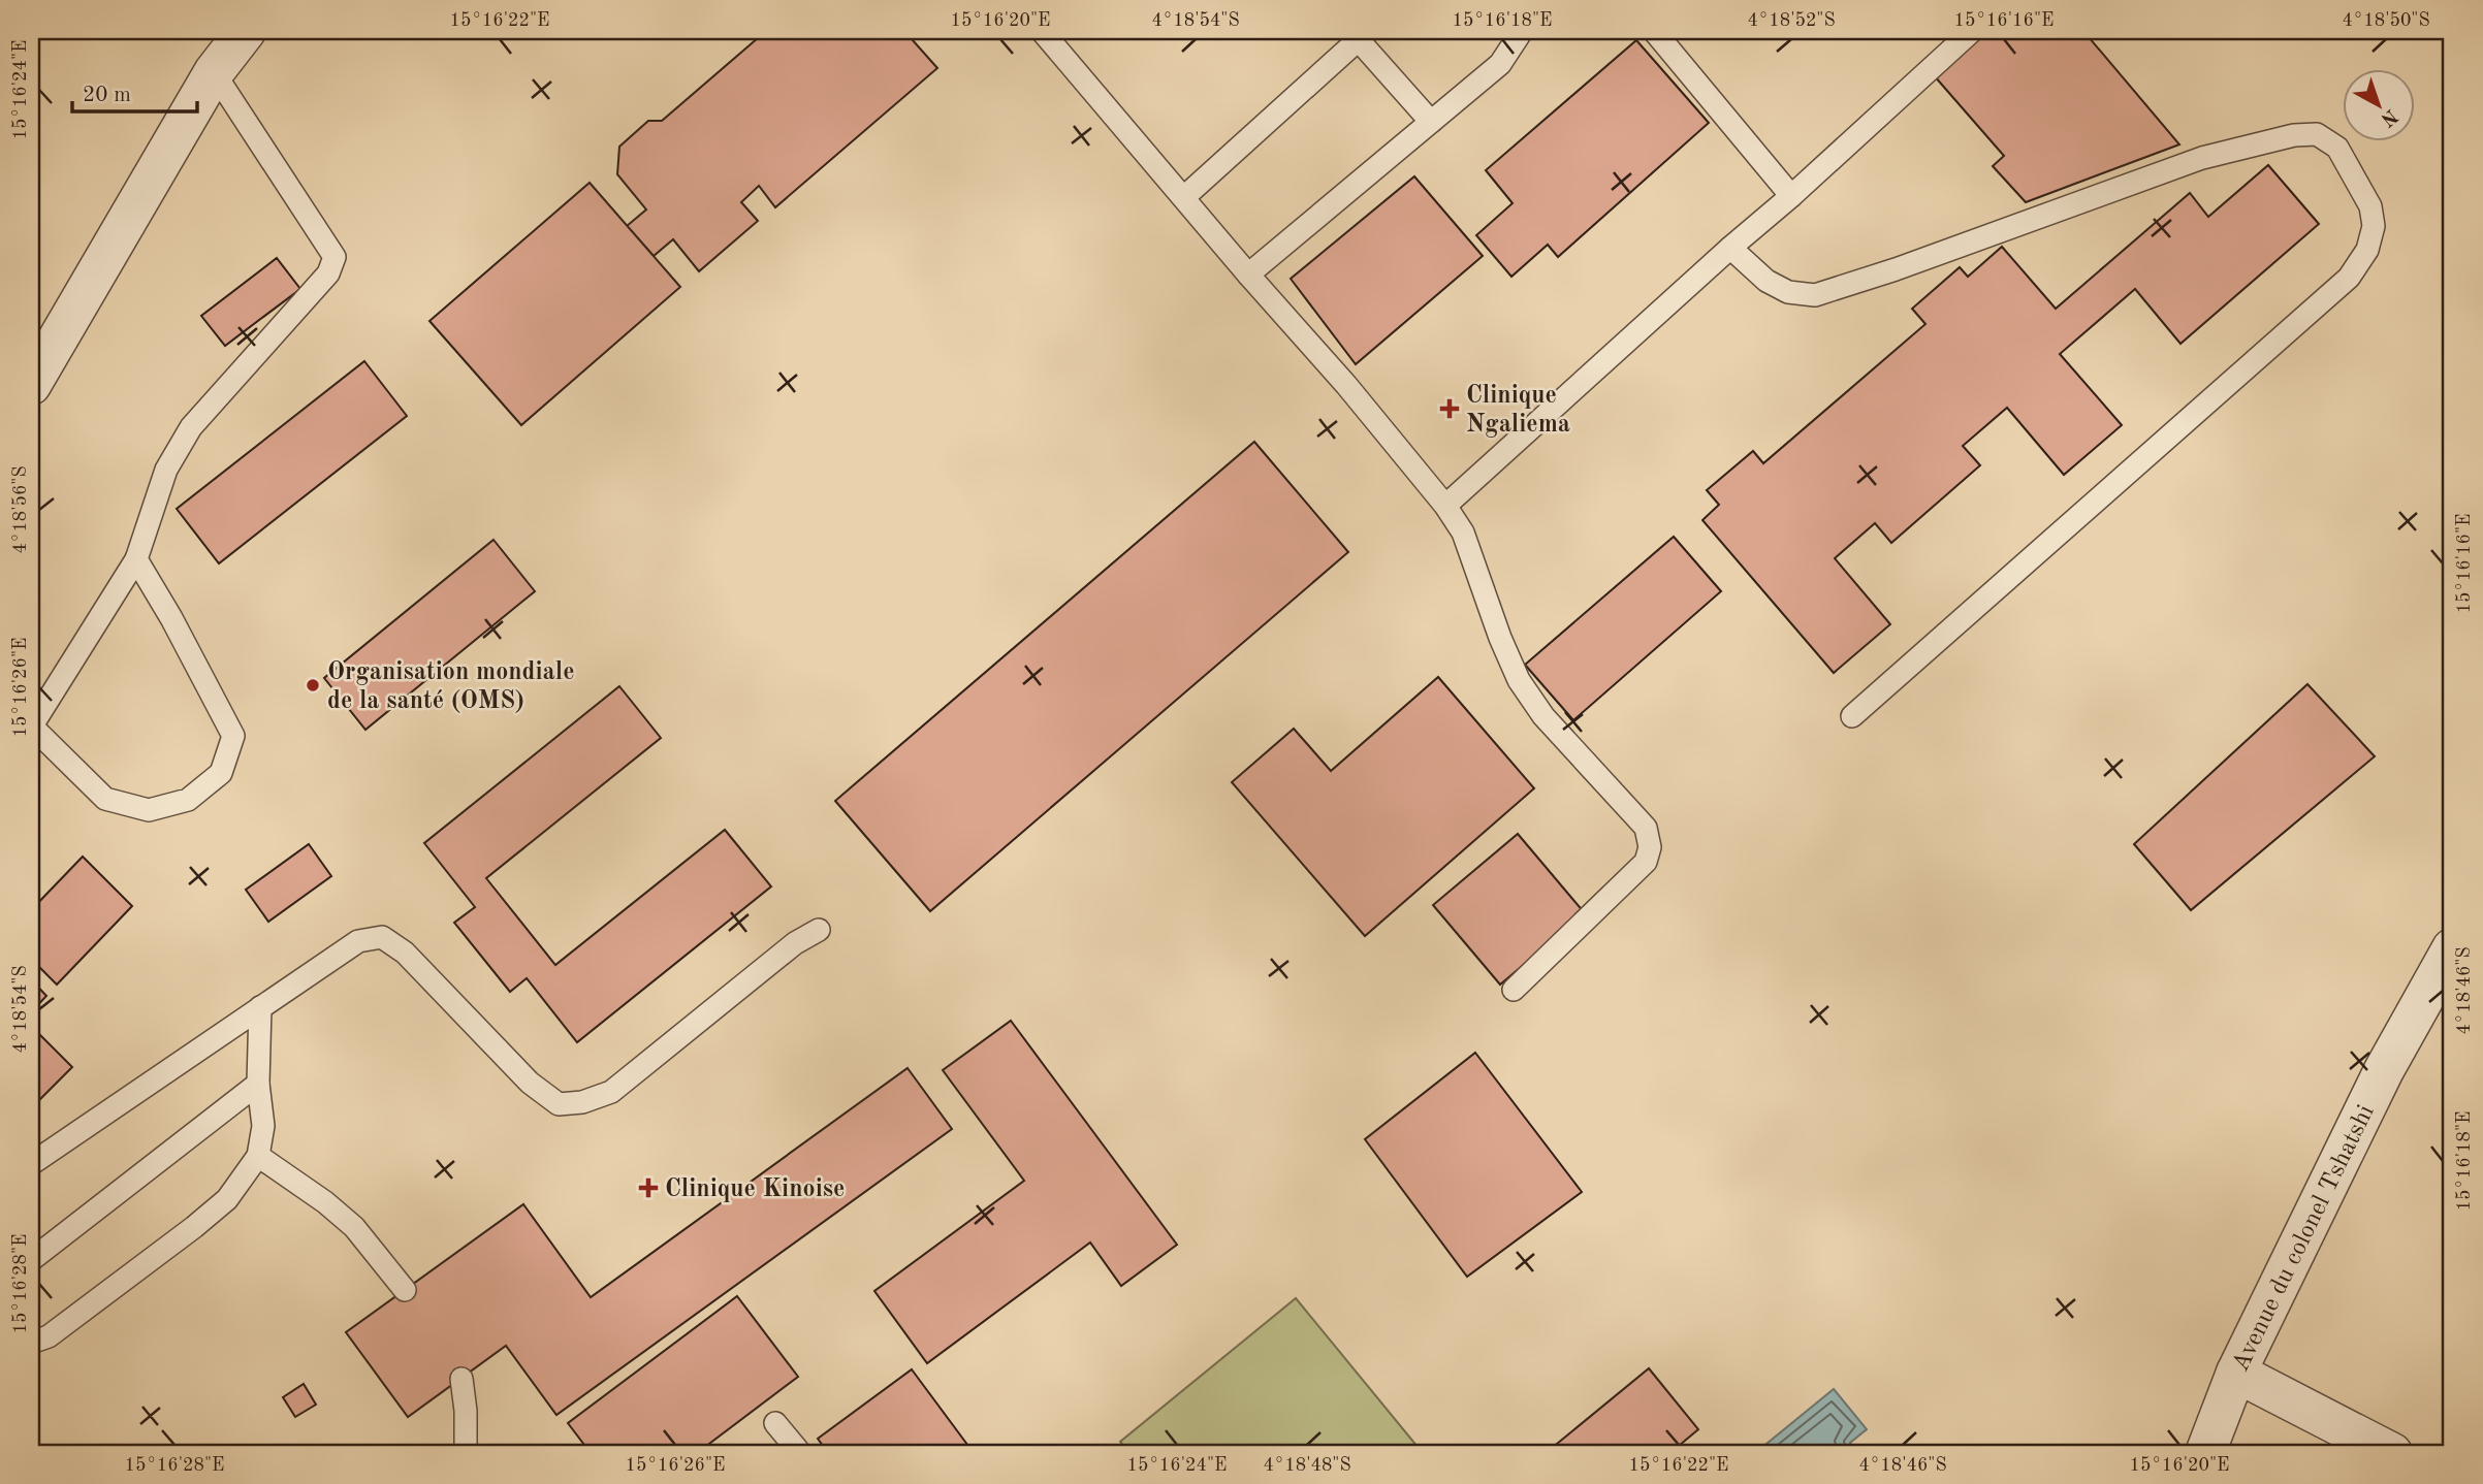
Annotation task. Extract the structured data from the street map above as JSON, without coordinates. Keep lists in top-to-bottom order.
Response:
{
  "streets": {
    "street": ["Avenue du colonel Tshatshi"]
  },
  "places": {
    "health": ["Clinique Ngaliema", "Clinique Kinoise"],
    "other": ["Organisation mondiale de la santé (OMS)"]
  },
  "scale_bar": "20 m",
  "north": "bottom right",
  "coordinates": [
    "15°16'22\"E",
    "15°16'20\"E",
    "4°18'54\"S",
    "15°16'18\"E",
    "4°18'52\"S",
    "15°16'16\"E",
    "4°18'50\"S",
    "15°16'24\"E",
    "4°18'56\"S",
    "15°16'26\"E",
    "4°18'46\"S",
    "15°16'28\"E",
    "4°18'48\"S"
  ]
}
